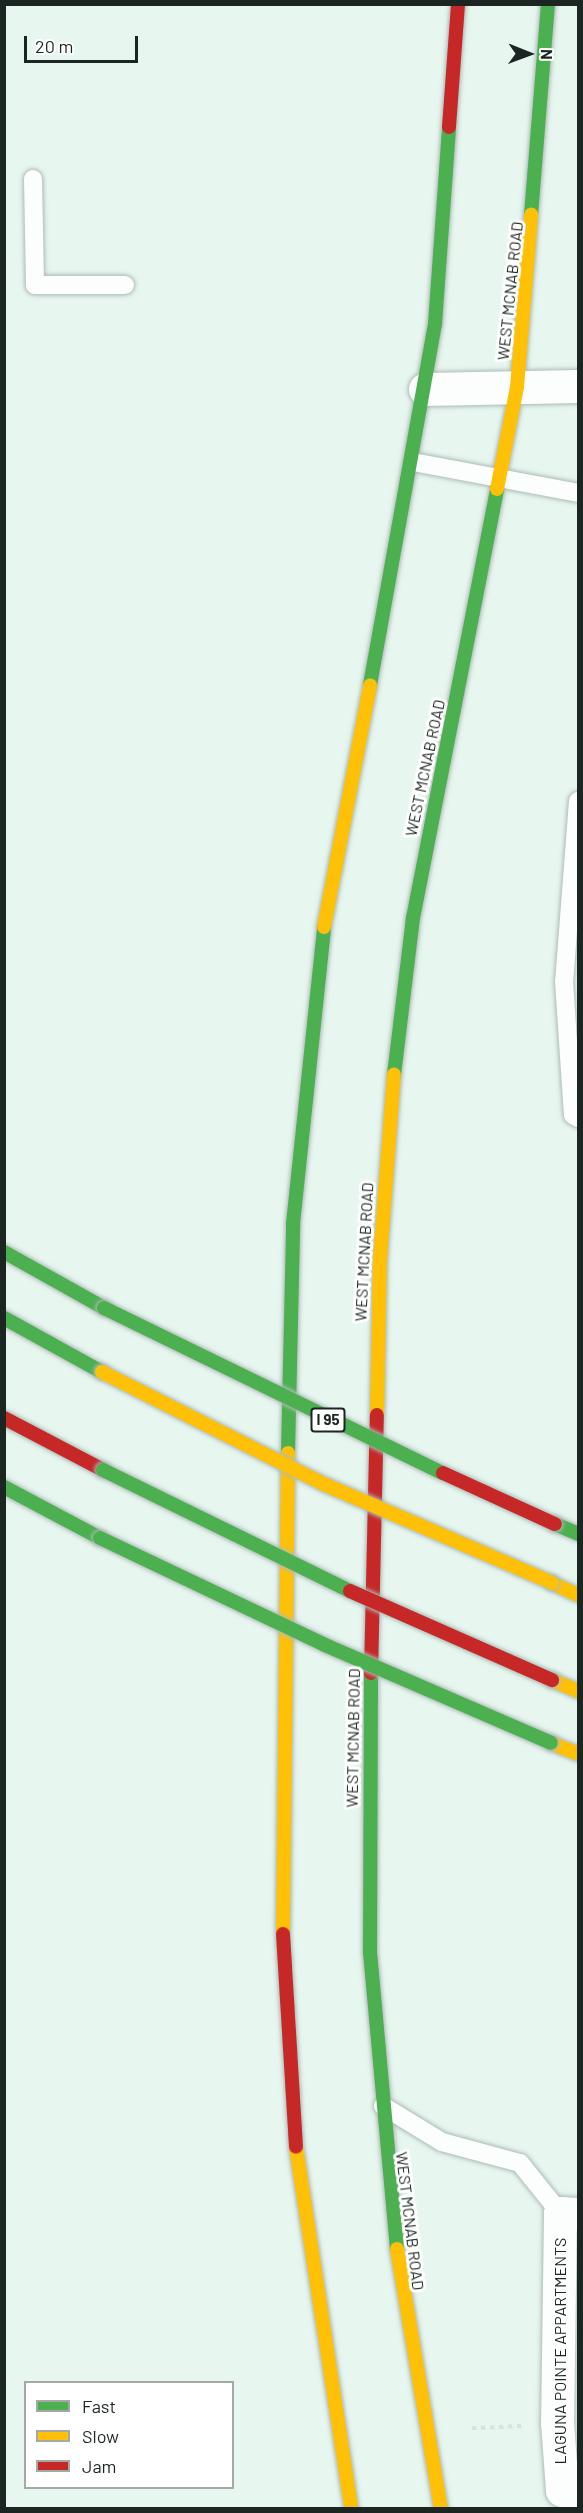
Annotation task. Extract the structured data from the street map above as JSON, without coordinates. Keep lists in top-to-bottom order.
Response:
{
  "streets": {
    "main road": ["WEST MCNAB ROAD", "I 95"],
    "street": ["LAGUNA POINTE APPARTMENTS"]
  },
  "legend": ["Fast", "Slow", "Jam"],
  "scale_bar": "20 m",
  "north": "right"
}
